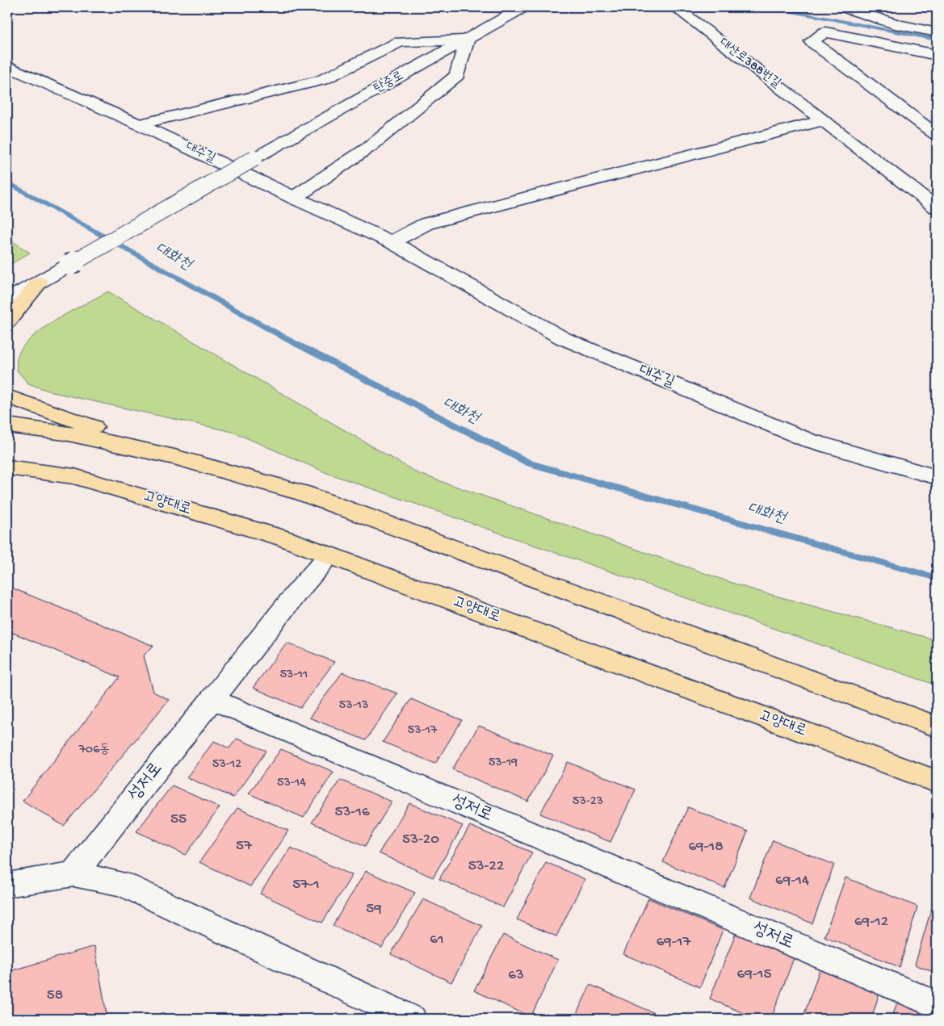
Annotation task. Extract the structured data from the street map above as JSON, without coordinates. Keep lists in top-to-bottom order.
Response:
{
  "streets": {
    "main road": ["고양대로"],
    "street": [
      "대산로388번길",
      "탄중로",
      "대수길",
      "성저로"
    ]
  },
  "water": ["대화천"],
  "house_numbers": [
    "53-11",
    "53-13",
    "53-17",
    "706동",
    "53-19",
    "53-12",
    "53-14",
    "53-23",
    "53-16",
    "55",
    "53-20",
    "57",
    "69-18",
    "53-22",
    "69-14",
    "57-1",
    "59",
    "69-12",
    "61",
    "69-17",
    "69-15",
    "63",
    "58"
  ]
}
